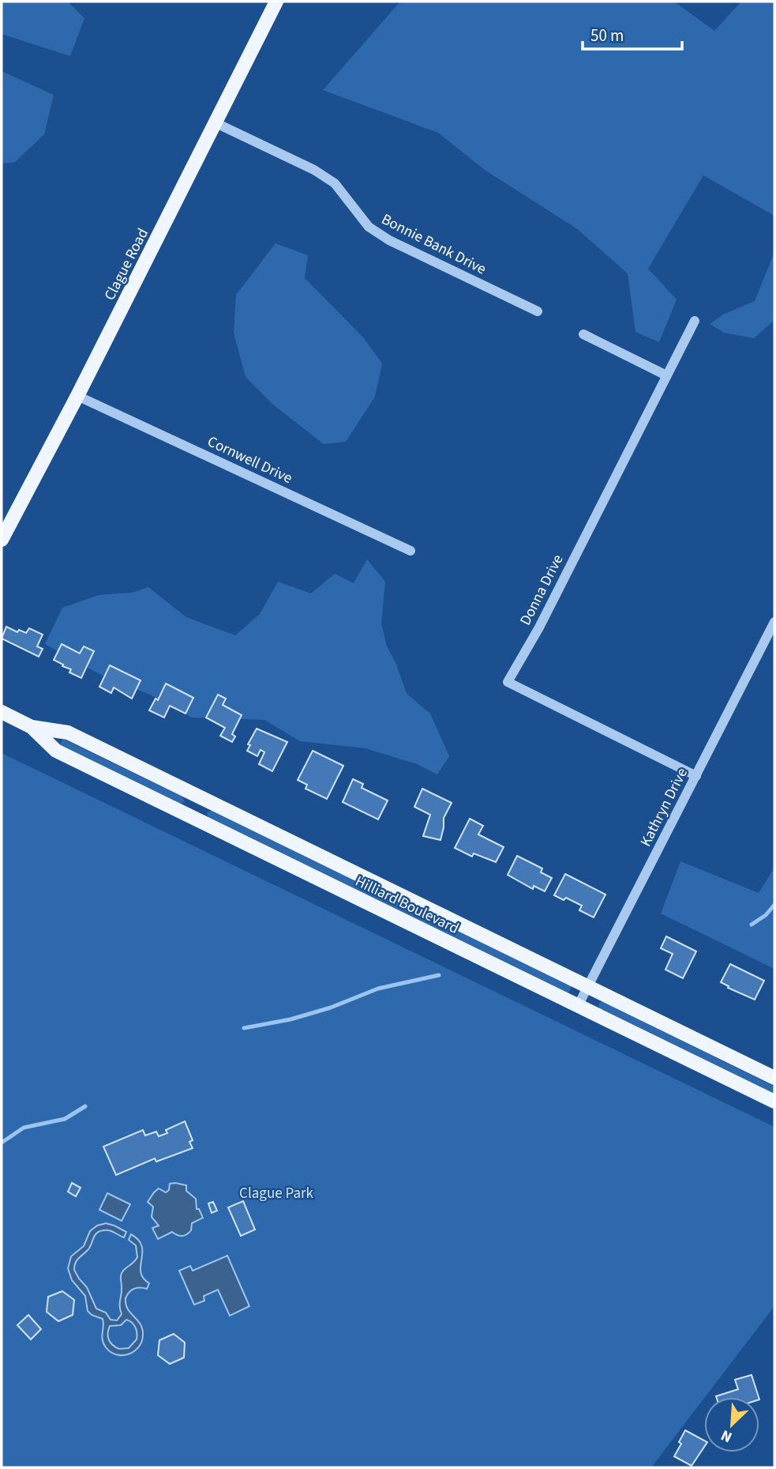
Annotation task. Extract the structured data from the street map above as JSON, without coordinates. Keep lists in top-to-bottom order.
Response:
{
  "streets": {
    "main road": ["Clague Road", "Hilliard Boulevard"],
    "street": [
      "Bonnie Bank Drive",
      "Cornwell Drive",
      "Donna Drive",
      "Kathryn Drive"
    ]
  },
  "crossings": [
    ["Bonnie Bank Drive", "Clague Road"],
    ["Clague Road", "Cornwell Drive"],
    ["Donna Drive", "Kathryn Drive"],
    ["Kathryn Drive", "Hilliard Boulevard"]
  ],
  "parks": ["Clague Park"],
  "scale_bar": "50 m",
  "north": "bottom left"
}
